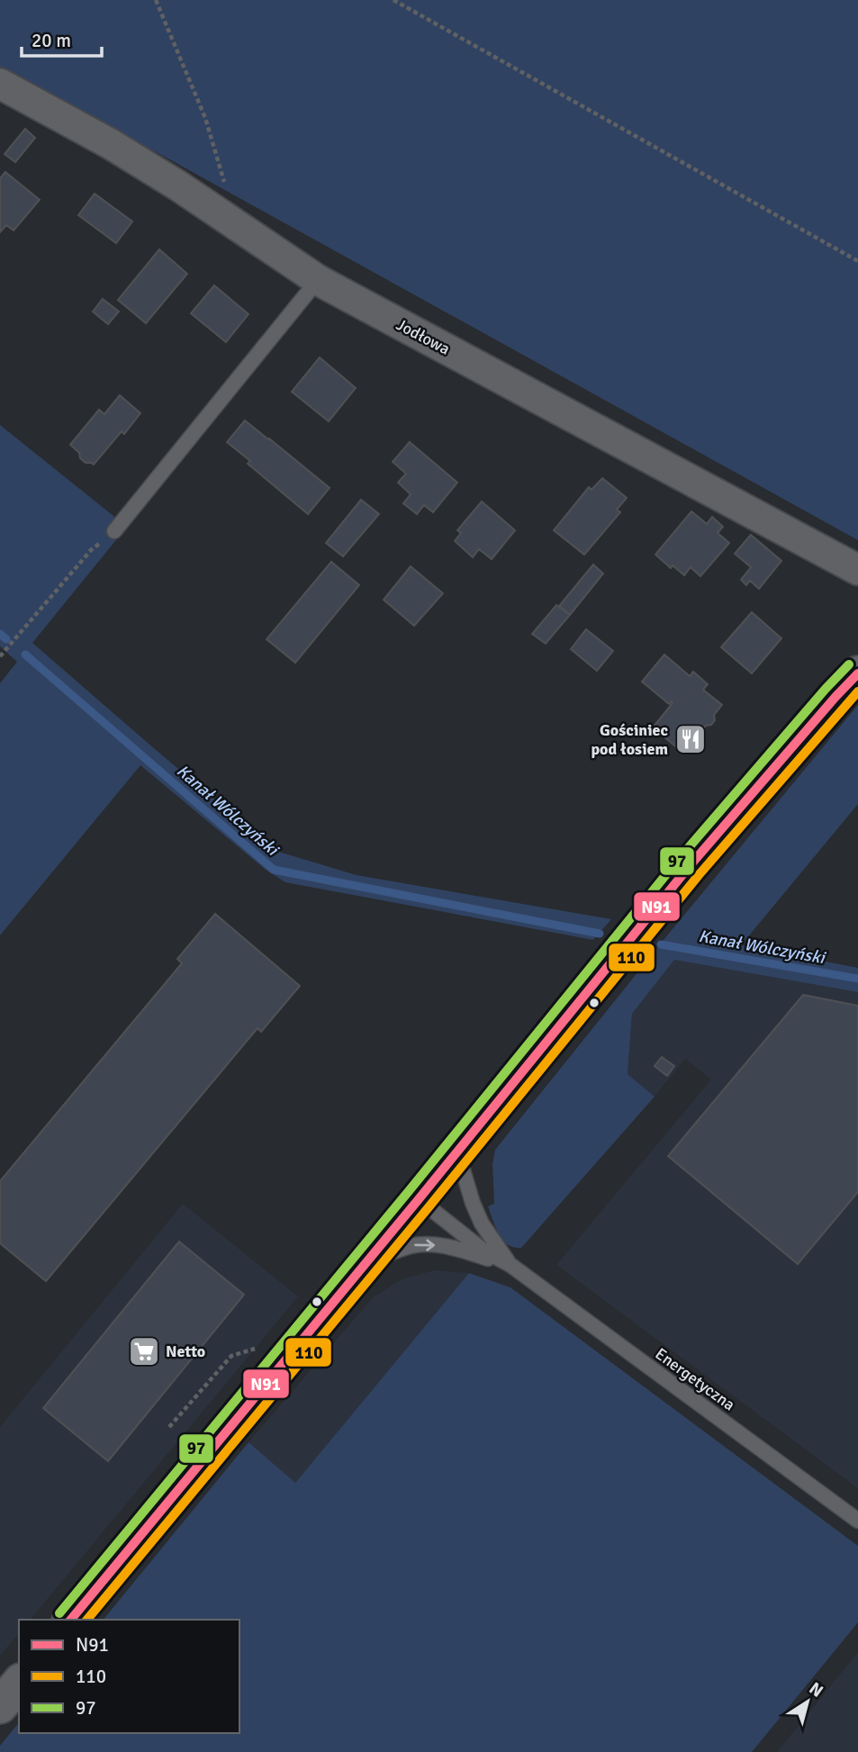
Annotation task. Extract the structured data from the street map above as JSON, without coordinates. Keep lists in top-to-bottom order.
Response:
{
  "streets": {
    "street": ["Jodłowa"],
    "lane": ["Energetyczna"]
  },
  "water": ["Kanał Wólczyński"],
  "places": {
    "restaurant": ["Gościniec pod łosiem"],
    "supermarket": ["Netto"]
  },
  "lines": ["transit line 97", "transit line N91", "transit line 110"],
  "legend": ["N91", "110", "97"],
  "scale_bar": "20 m",
  "north": "top right"
}
